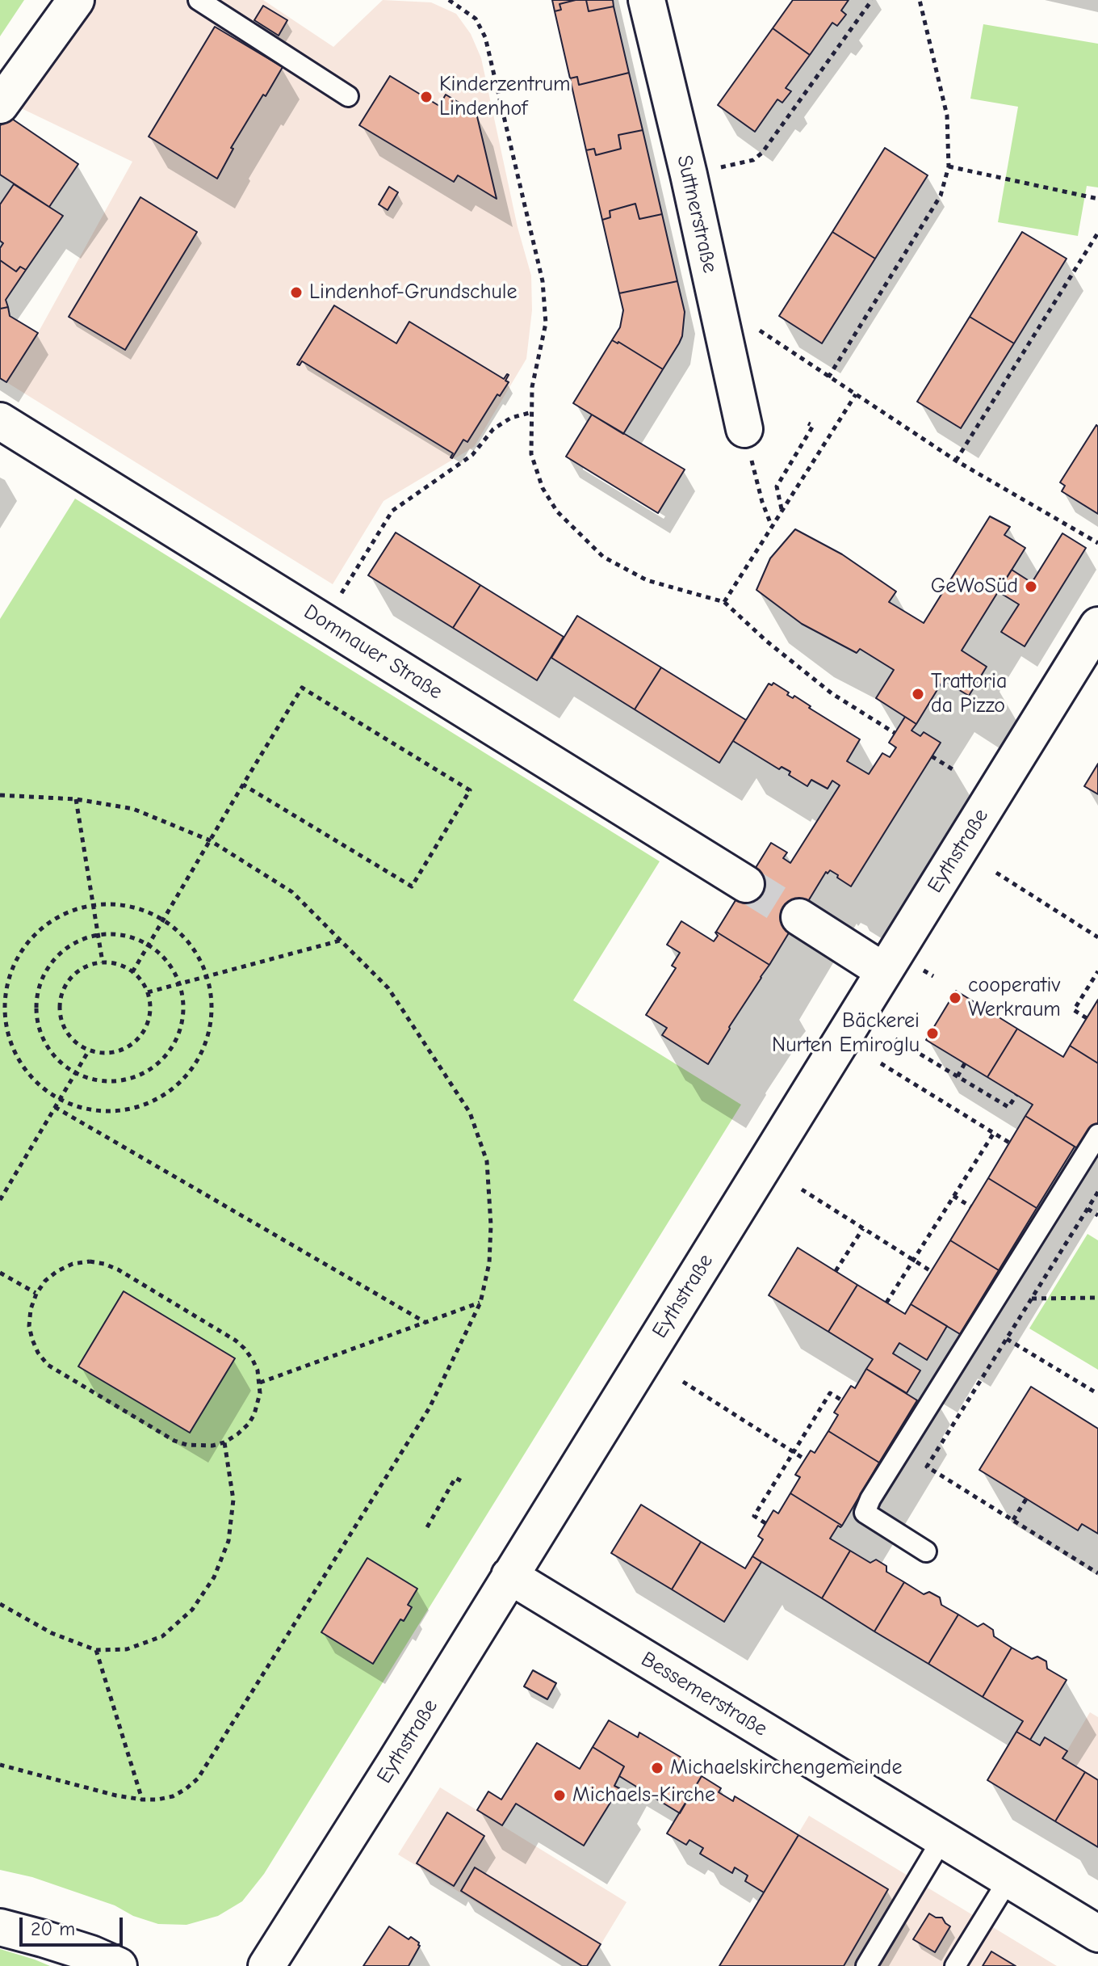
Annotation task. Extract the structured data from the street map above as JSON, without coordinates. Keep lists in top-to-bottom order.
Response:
{
  "streets": {
    "street": [
      "Suttnerstraße",
      "Domnauer Straße",
      "Eythstraße",
      "Bessemerstraße"
    ]
  },
  "crossings": [
    ["Eythstraße", "Bessemerstraße"]
  ],
  "places": [
    "Kinderzentrum Lindenhof",
    "Lindenhof-Grundschule",
    "GeWoSüd",
    "Trattoria da Pizzo",
    "cooperativ Werkraum",
    "Bäckerei Nurten Emiroglu",
    "Michaelskirchengemeinde",
    "Michaels-Kirche"
  ],
  "scale_bar": "20 m"
}
